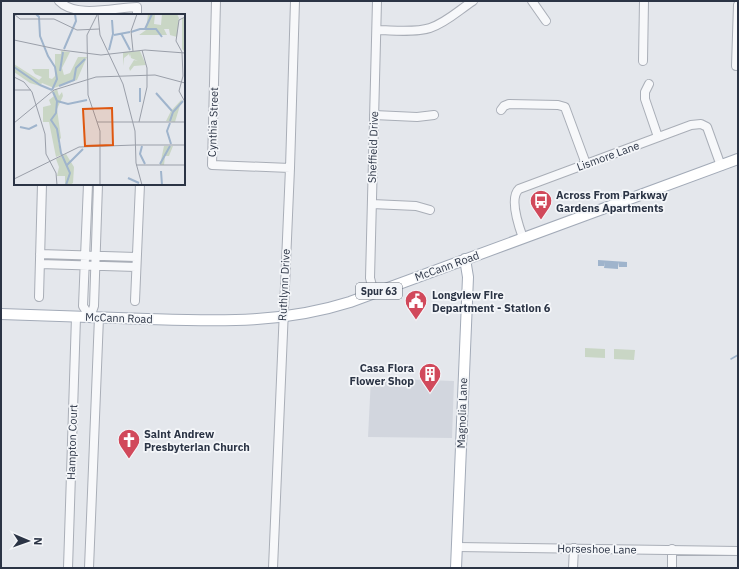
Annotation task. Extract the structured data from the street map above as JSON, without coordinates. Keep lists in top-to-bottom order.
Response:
{
  "streets": {
    "main road": ["McCann Road", "Spur 63", "Magnolia Lane"],
    "street": [
      "Cynthia Street",
      "Sheffield Drive",
      "Lismore Lane",
      "Ruthlynn Drive",
      "Hampton Court",
      "Horseshoe Lane"
    ]
  },
  "crossings": [
    ["Cynthia Street", "Ruthlynn Drive"],
    ["Sheffield Drive", "McCann Road"],
    ["Lismore Lane", "McCann Road"],
    ["McCann Road", "Ruthlynn Drive"],
    ["McCann Road", "Magnolia Lane"],
    ["McCann Road", "Hampton Court"],
    ["Magnolia Lane", "Horseshoe Lane"]
  ],
  "places": {
    "bus stop": ["Across From Parkway Gardens Apartments"],
    "public building": ["Longview Fire Department - Station 6"],
    "building": ["Casa Flora Flower Shop"],
    "church": ["Saint Andrew Presbyterian Church"]
  },
  "north": "right"
}
